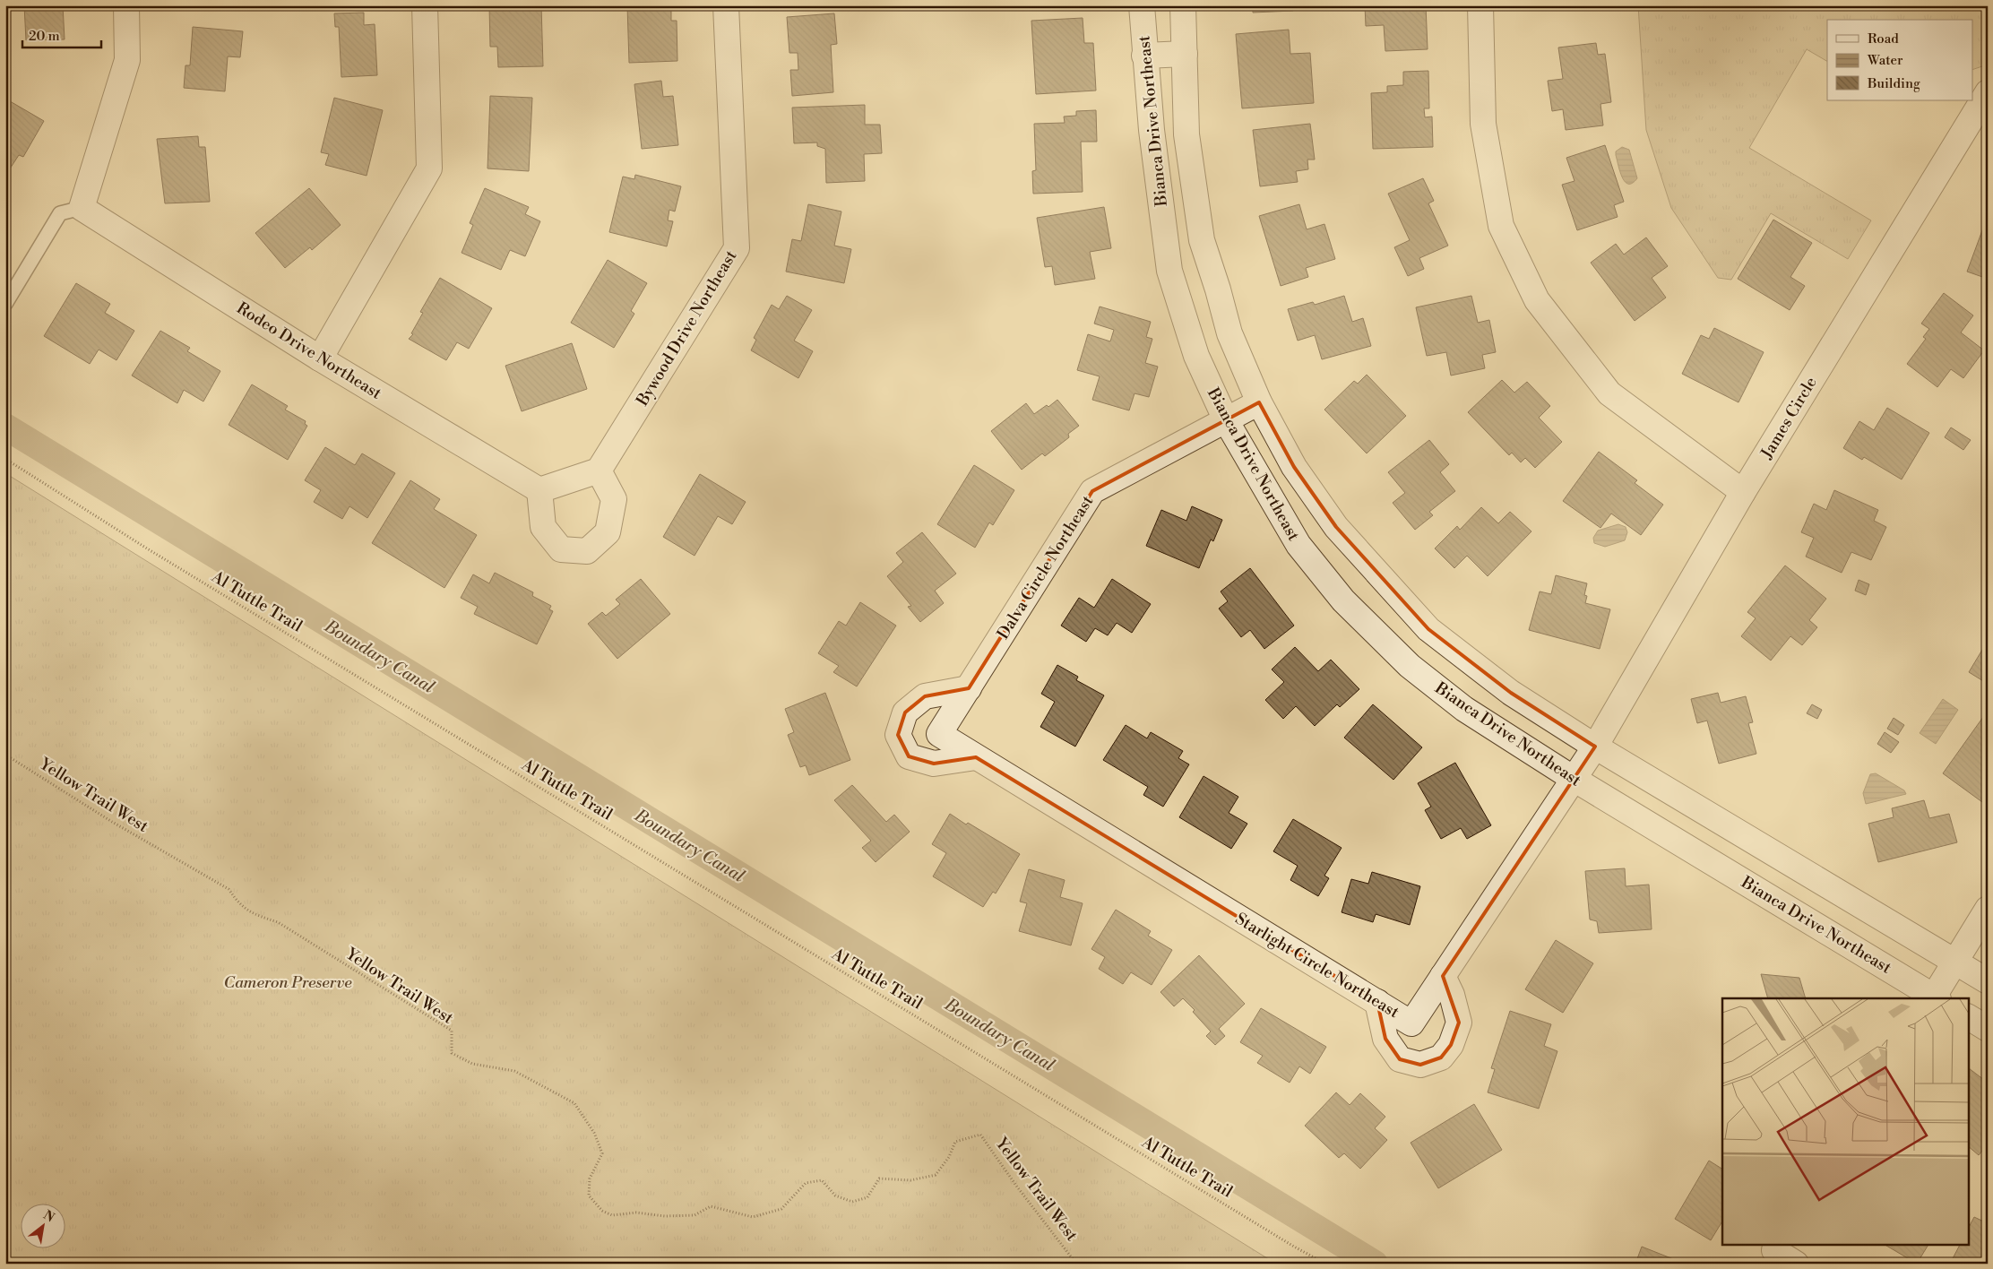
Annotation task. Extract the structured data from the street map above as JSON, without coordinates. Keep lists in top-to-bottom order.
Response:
{
  "streets": {
    "street": [
      "Bianca Drive Northeast",
      "Bywood Drive Northeast",
      "Rodeo Drive Northeast",
      "James Circle",
      "Dalva Circle Northeast",
      "Starlight Circle Northeast"
    ],
    "path": ["Al Tuttle Trail", "Yellow Trail West"]
  },
  "crossings": [
    ["Bianca Drive Northeast", "James Circle"],
    ["Bianca Drive Northeast", "Dalva Circle Northeast"],
    ["Bianca Drive Northeast", "Starlight Circle Northeast"],
    ["Bywood Drive Northeast", "Rodeo Drive Northeast"],
    ["James Circle", "Starlight Circle Northeast"],
    ["Dalva Circle Northeast", "Starlight Circle Northeast"]
  ],
  "water": ["Boundary Canal"],
  "parks": ["Cameron Preserve"],
  "legend": ["Road", "Water", "Building"],
  "scale_bar": "20 m",
  "north": "top right"
}
